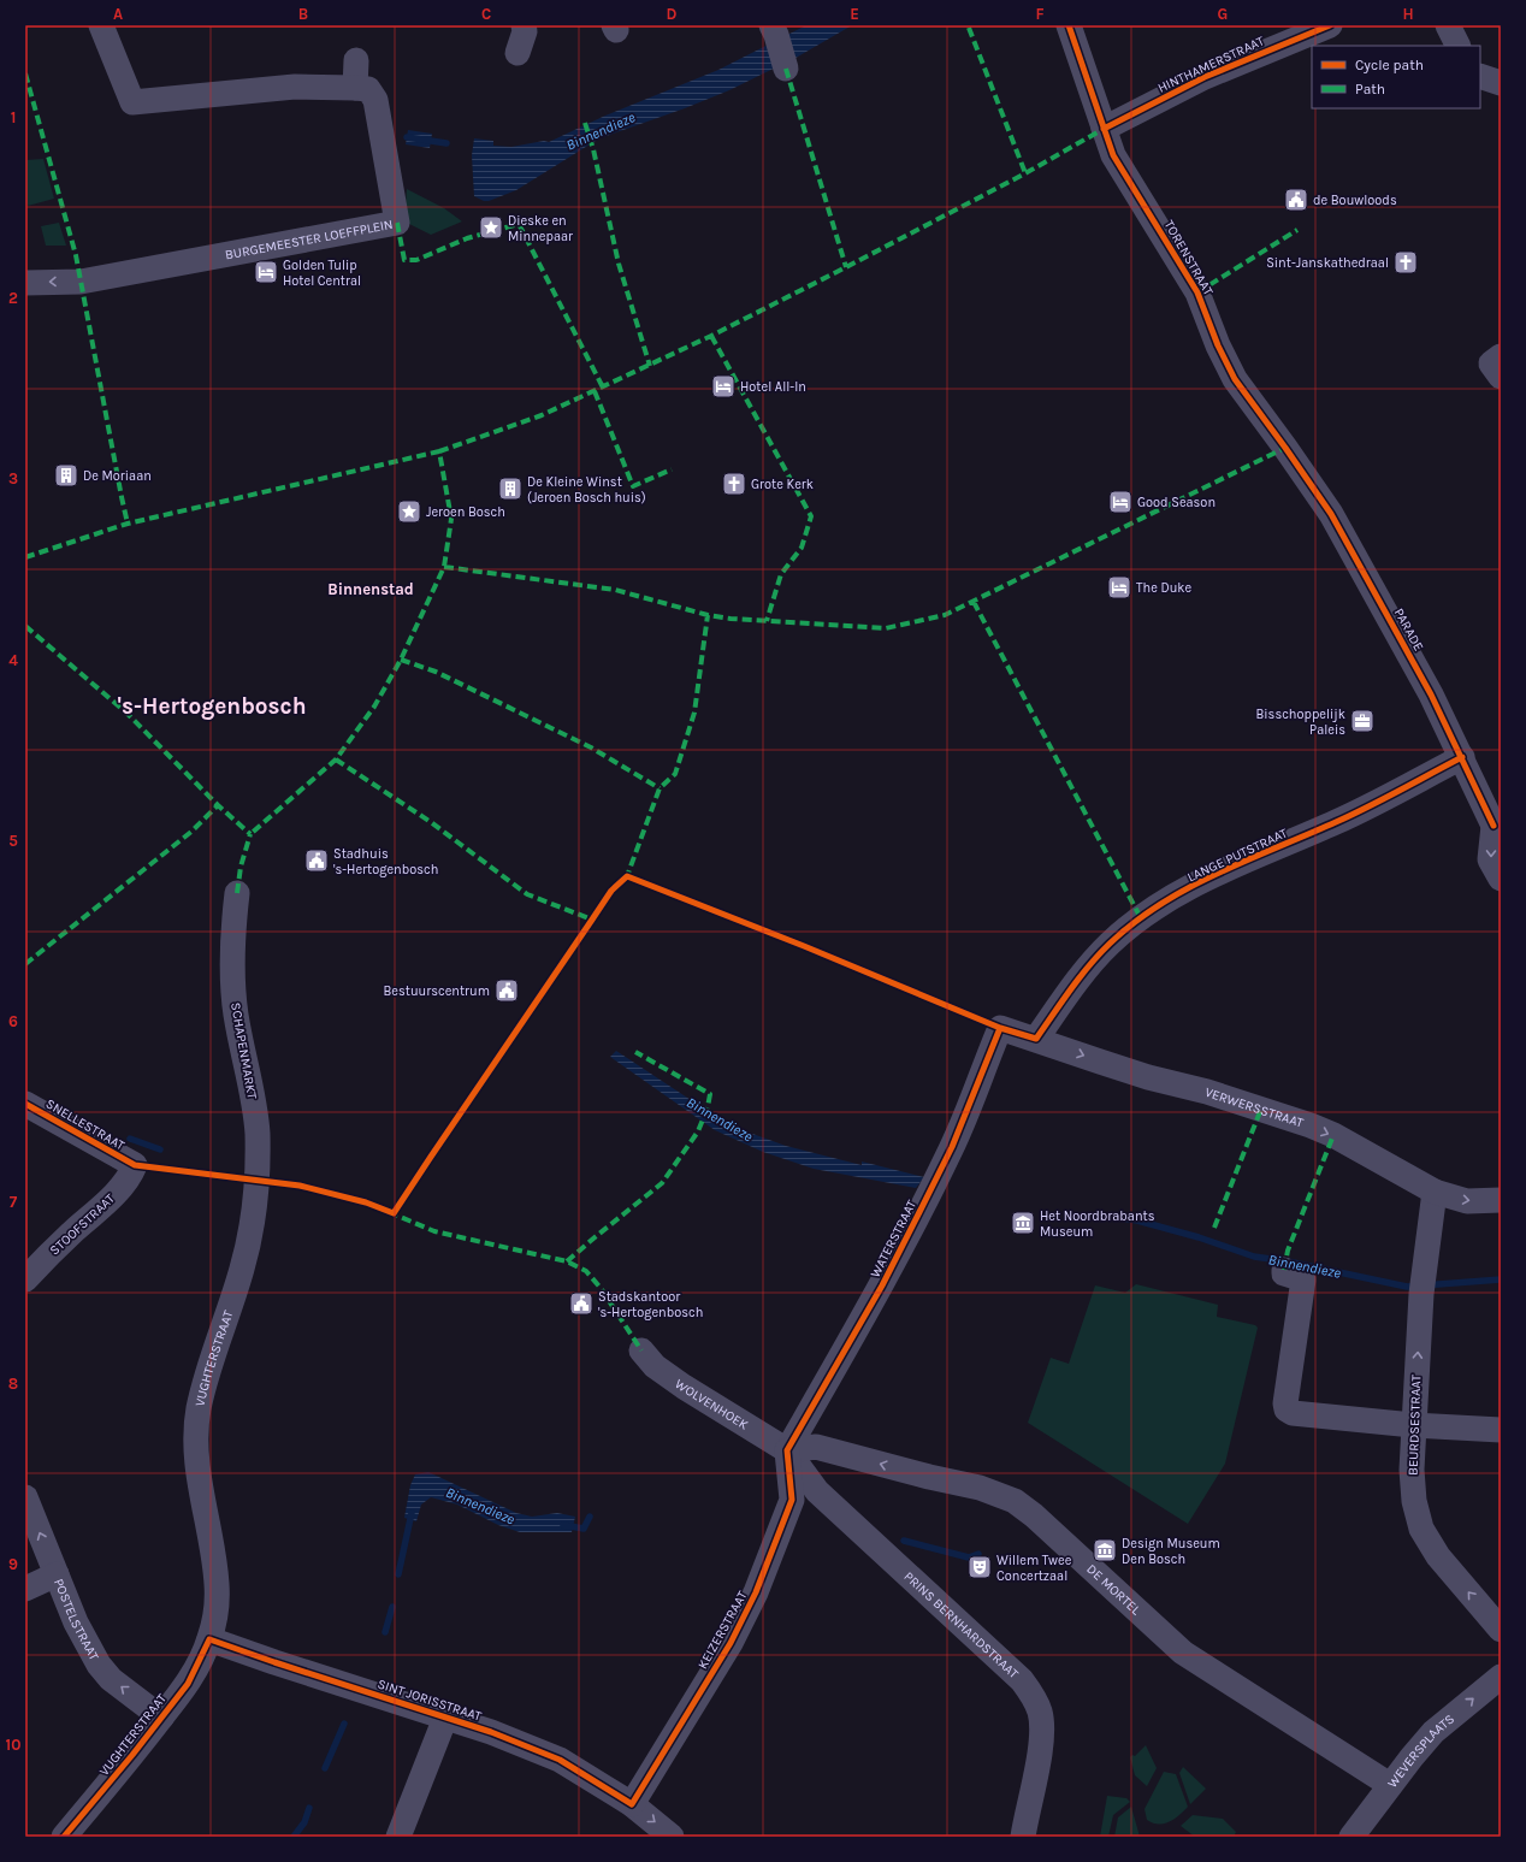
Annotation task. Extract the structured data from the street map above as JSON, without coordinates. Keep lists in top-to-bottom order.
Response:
{
  "streets": {
    "street": [
      "HINTHAMERSTRAAT",
      "BURGEMEESTER LOEFFPLEIN",
      "TORENSTRAAT",
      "PARADE",
      "LANGE PUTSTRAAT",
      "SCHAPENMARKT",
      "VERWERSSTRAAT",
      "SNELLESTRAAT",
      "STOOFSTRAAT",
      "WATERSTRAAT",
      "VUGHTERSTRAAT",
      "WOLVENHOEK",
      "BEURDSESTRAAT",
      "DE MORTEL",
      "POSTELSTRAAT",
      "PRINS BERNHARDSTRAAT",
      "KEIZERSTRAAT",
      "SINT JORISSTRAAT",
      "WEVERSPLAATS"
    ]
  },
  "crossings": [
    ["HINTHAMERSTRAAT", "TORENSTRAAT"],
    ["TORENSTRAAT", "PARADE"],
    ["PARADE", "LANGE PUTSTRAAT"],
    ["LANGE PUTSTRAAT", "VERWERSSTRAAT"],
    ["SCHAPENMARKT", "VUGHTERSTRAAT"],
    ["VERWERSSTRAAT", "WATERSTRAAT"],
    ["VERWERSSTRAAT", "BEURDSESTRAAT"],
    ["SNELLESTRAAT", "STOOFSTRAAT"],
    ["WATERSTRAAT", "WOLVENHOEK"],
    ["WATERSTRAAT", "DE MORTEL"],
    ["WATERSTRAAT", "PRINS BERNHARDSTRAAT"],
    ["WATERSTRAAT", "KEIZERSTRAAT"],
    ["VUGHTERSTRAAT", "POSTELSTRAAT"],
    ["VUGHTERSTRAAT", "SINT JORISSTRAAT"],
    ["WOLVENHOEK", "DE MORTEL"],
    ["WOLVENHOEK", "PRINS BERNHARDSTRAAT"],
    ["WOLVENHOEK", "KEIZERSTRAAT"],
    ["DE MORTEL", "PRINS BERNHARDSTRAAT"],
    ["DE MORTEL", "KEIZERSTRAAT"],
    ["DE MORTEL", "WEVERSPLAATS"],
    ["PRINS BERNHARDSTRAAT", "KEIZERSTRAAT"],
    ["KEIZERSTRAAT", "SINT JORISSTRAAT"]
  ],
  "one_way": [
    "VERWERSSTRAAT",
    "BEURDSESTRAAT",
    "DE MORTEL",
    "POSTELSTRAAT",
    "WEVERSPLAATS"
  ],
  "districts": ["Binnenstad", "'s-Hertogenbosch"],
  "water": ["Binnendieze"],
  "places": {
    "public building": [
      "de Bouwloods",
      "Stadhuis 's-Hertogenbosch",
      "Bestuurscentrum",
      "Stadskantoor 's-Hertogenbosch"
    ],
    "place": ["Dieske en Minnepaar", "Jeroen Bosch"],
    "church": ["Sint-Janskathedraal", "Grote Kerk"],
    "hotel": [
      "Golden Tulip Hotel Central",
      "Hotel All-In",
      "Good Season",
      "The Duke"
    ],
    "building": ["De Moriaan", "De Kleine Winst (Jeroen Bosch huis)"],
    "office": ["Bisschoppelijk Paleis"],
    "museum": ["Het Noordbrabants Museum", "Design Museum Den Bosch"],
    "theatre": ["Willem Twee Concertzaal"]
  },
  "legend": ["Cycle path", "Path"],
  "grid": {
    "columns": [
      "A",
      "B",
      "C",
      "D",
      "E",
      "F",
      "G",
      "H"
    ],
    "rows": [
      "1",
      "2",
      "3",
      "4",
      "5",
      "6",
      "7",
      "8",
      "9",
      "10"
    ]
  }
}
